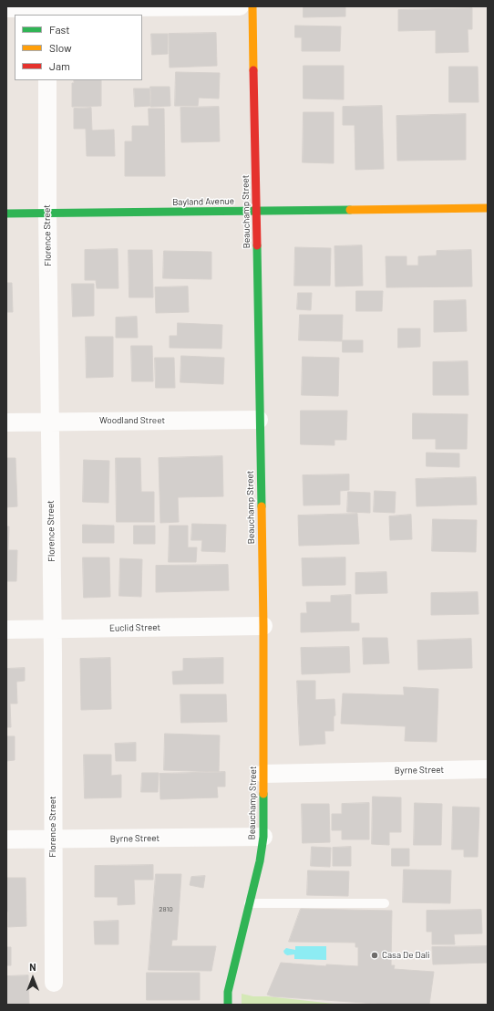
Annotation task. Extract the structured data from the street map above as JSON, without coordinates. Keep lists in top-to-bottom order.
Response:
{
  "streets": {
    "street": [
      "Bayland Avenue",
      "Beauchamp Street",
      "Florence Street",
      "Woodland Street",
      "Euclid Street",
      "Byrne Street"
    ]
  },
  "crossings": [
    ["Bayland Avenue", "Beauchamp Street"],
    ["Bayland Avenue", "Florence Street"],
    ["Beauchamp Street", "Woodland Street"],
    ["Beauchamp Street", "Euclid Street"],
    ["Beauchamp Street", "Byrne Street"],
    ["Florence Street", "Woodland Street"],
    ["Florence Street", "Euclid Street"],
    ["Florence Street", "Byrne Street"]
  ],
  "places": ["Casa De Dali"],
  "house_numbers": ["2810"],
  "legend": ["Fast", "Slow", "Jam"],
  "north": "top"
}
